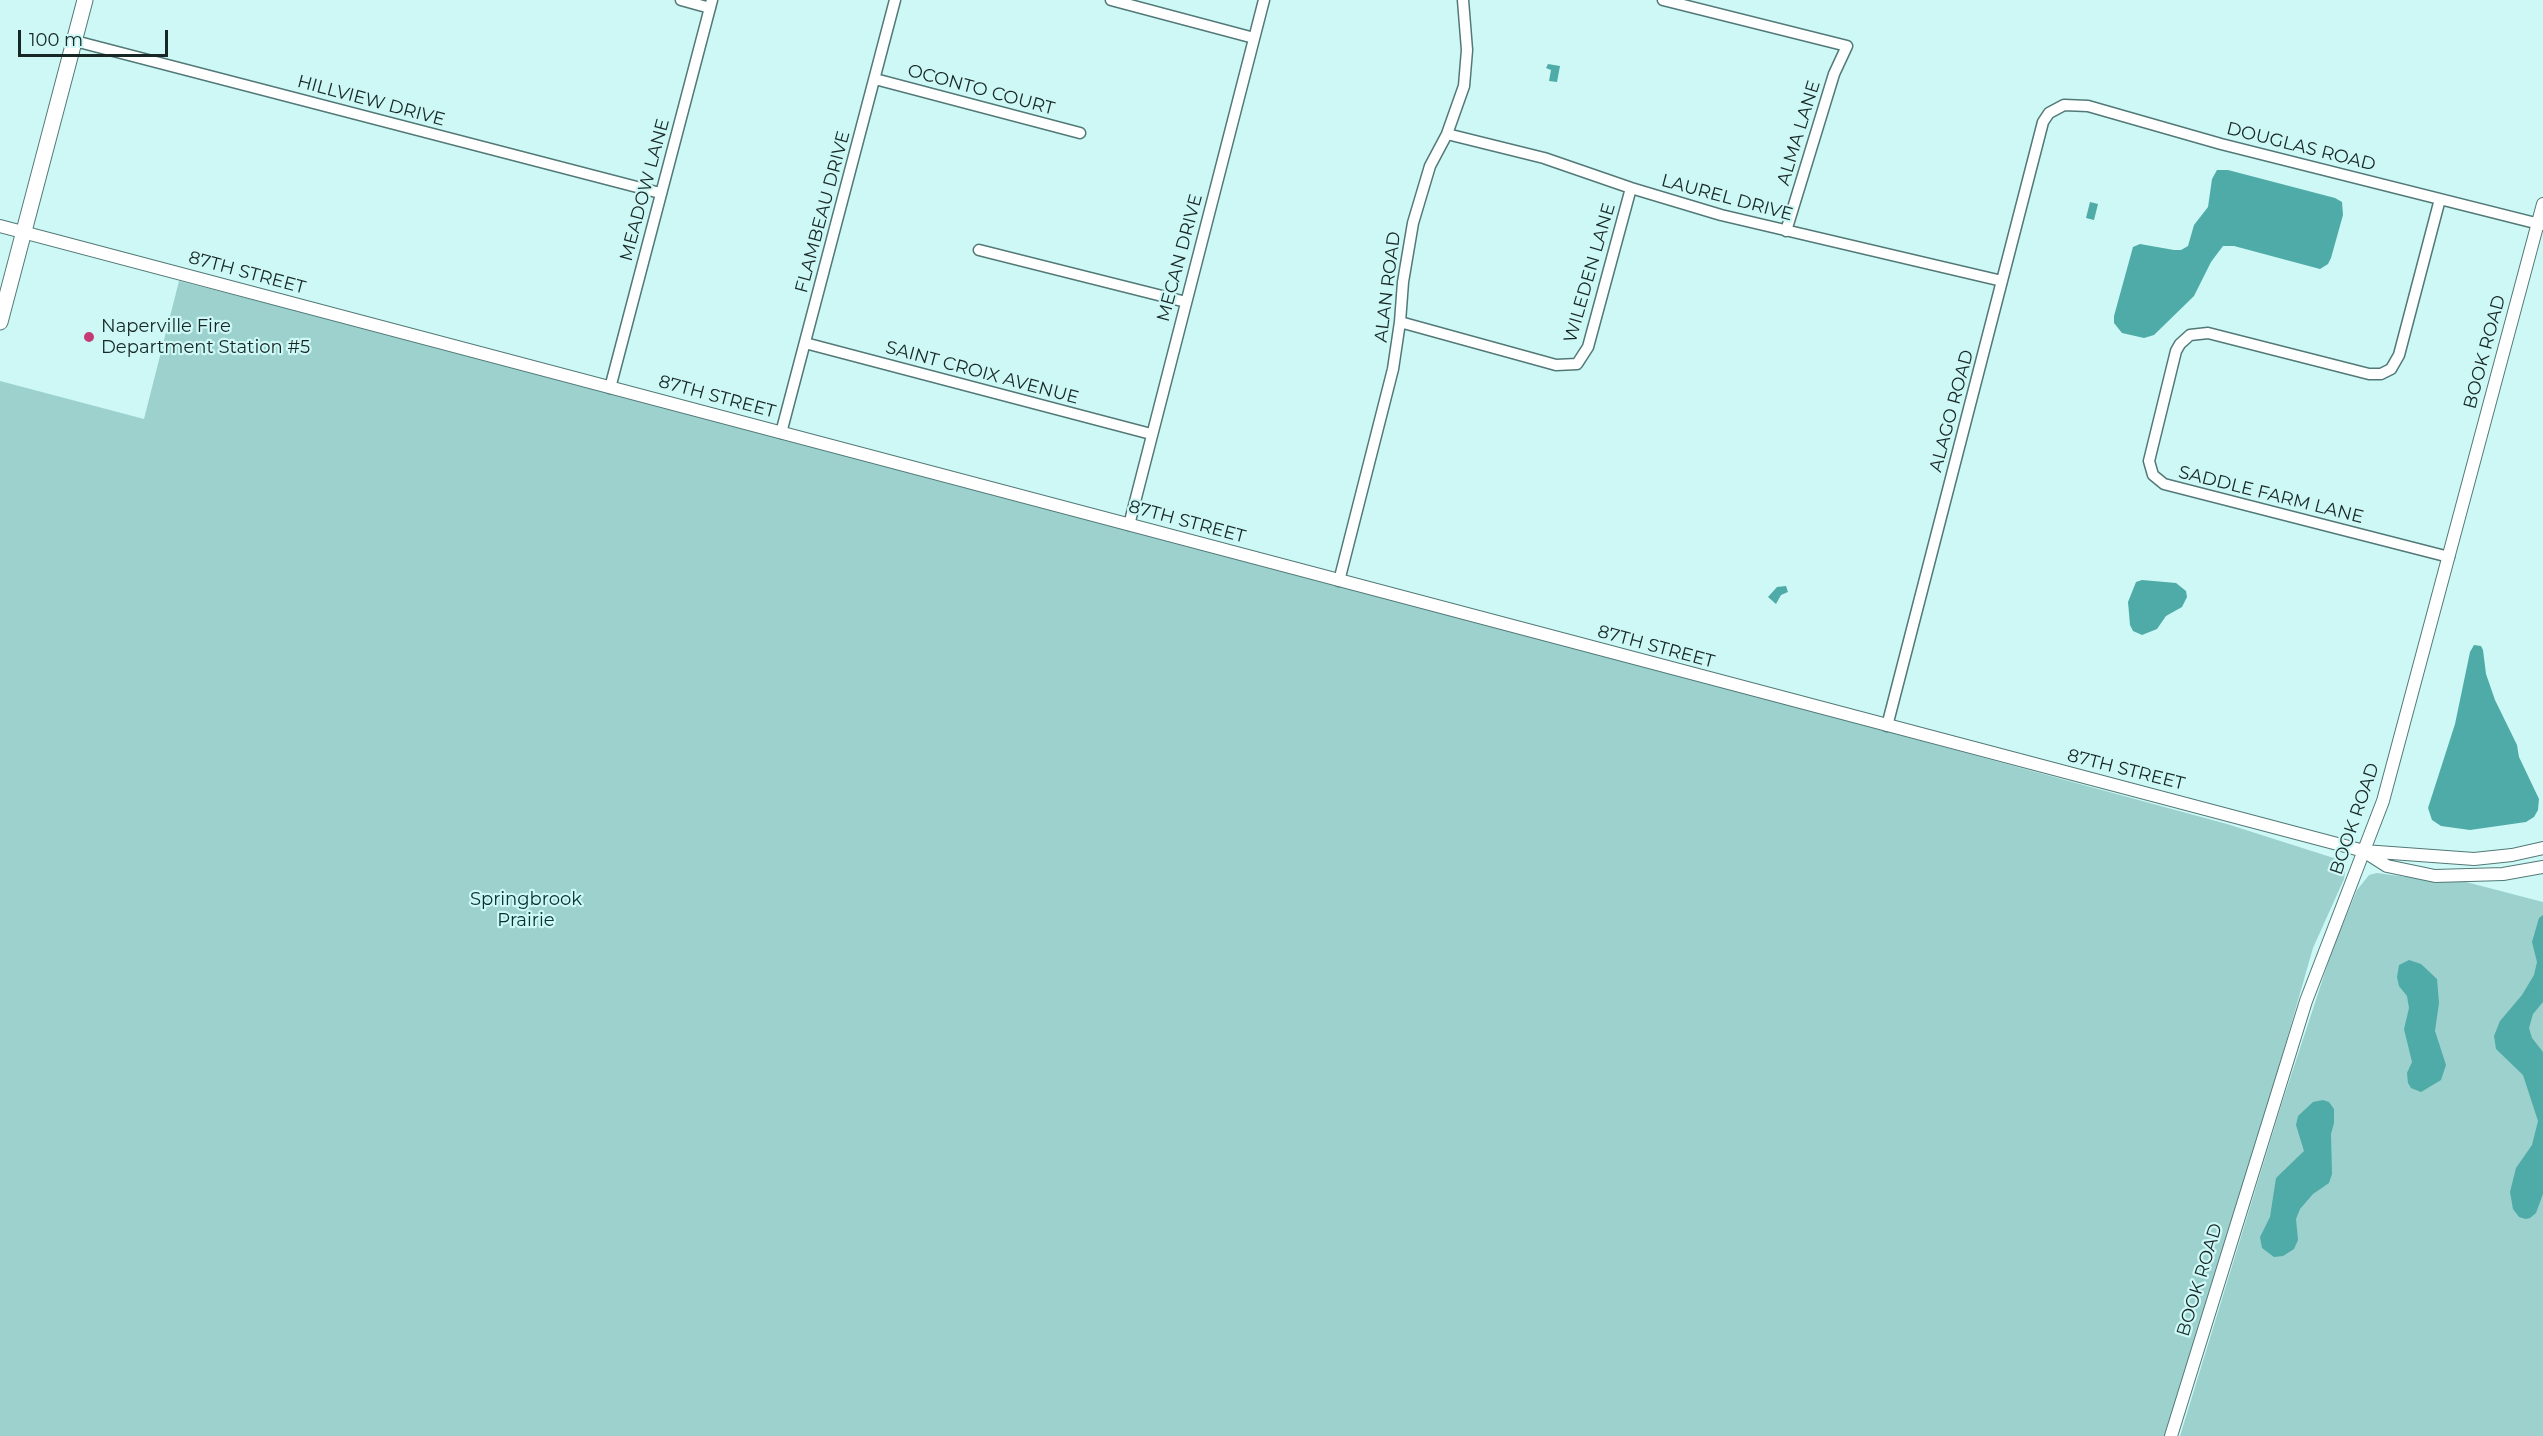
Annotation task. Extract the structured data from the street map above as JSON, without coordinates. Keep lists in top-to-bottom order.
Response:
{
  "streets": {
    "street": [
      "OCONTO COURT",
      "HILLVIEW DRIVE",
      "ALMA LANE",
      "DOUGLAS ROAD",
      "MEADOW LANE",
      "LAUREL DRIVE",
      "FLAMBEAU DRIVE",
      "MECAN DRIVE",
      "87TH STREET",
      "WILEDEN LANE",
      "ALAN ROAD",
      "BOOK ROAD",
      "SAINT CROIX AVENUE",
      "ALAGO ROAD",
      "SADDLE FARM LANE"
    ]
  },
  "crossings": [
    ["OCONTO COURT", "FLAMBEAU DRIVE"],
    ["HILLVIEW DRIVE", "MEADOW LANE"],
    ["ALMA LANE", "LAUREL DRIVE"],
    ["DOUGLAS ROAD", "BOOK ROAD"],
    ["DOUGLAS ROAD", "ALAGO ROAD"],
    ["DOUGLAS ROAD", "SADDLE FARM LANE"],
    ["MEADOW LANE", "87TH STREET"],
    ["LAUREL DRIVE", "WILEDEN LANE"],
    ["LAUREL DRIVE", "ALAN ROAD"],
    ["LAUREL DRIVE", "ALAGO ROAD"],
    ["FLAMBEAU DRIVE", "87TH STREET"],
    ["FLAMBEAU DRIVE", "SAINT CROIX AVENUE"],
    ["MECAN DRIVE", "87TH STREET"],
    ["MECAN DRIVE", "SAINT CROIX AVENUE"],
    ["87TH STREET", "ALAN ROAD"],
    ["87TH STREET", "BOOK ROAD"],
    ["87TH STREET", "ALAGO ROAD"],
    ["WILEDEN LANE", "ALAN ROAD"],
    ["BOOK ROAD", "SADDLE FARM LANE"]
  ],
  "parks": ["Springbrook Prairie"],
  "places": ["Naperville Fire Department Station #5"],
  "scale_bar": "100 m"
}
